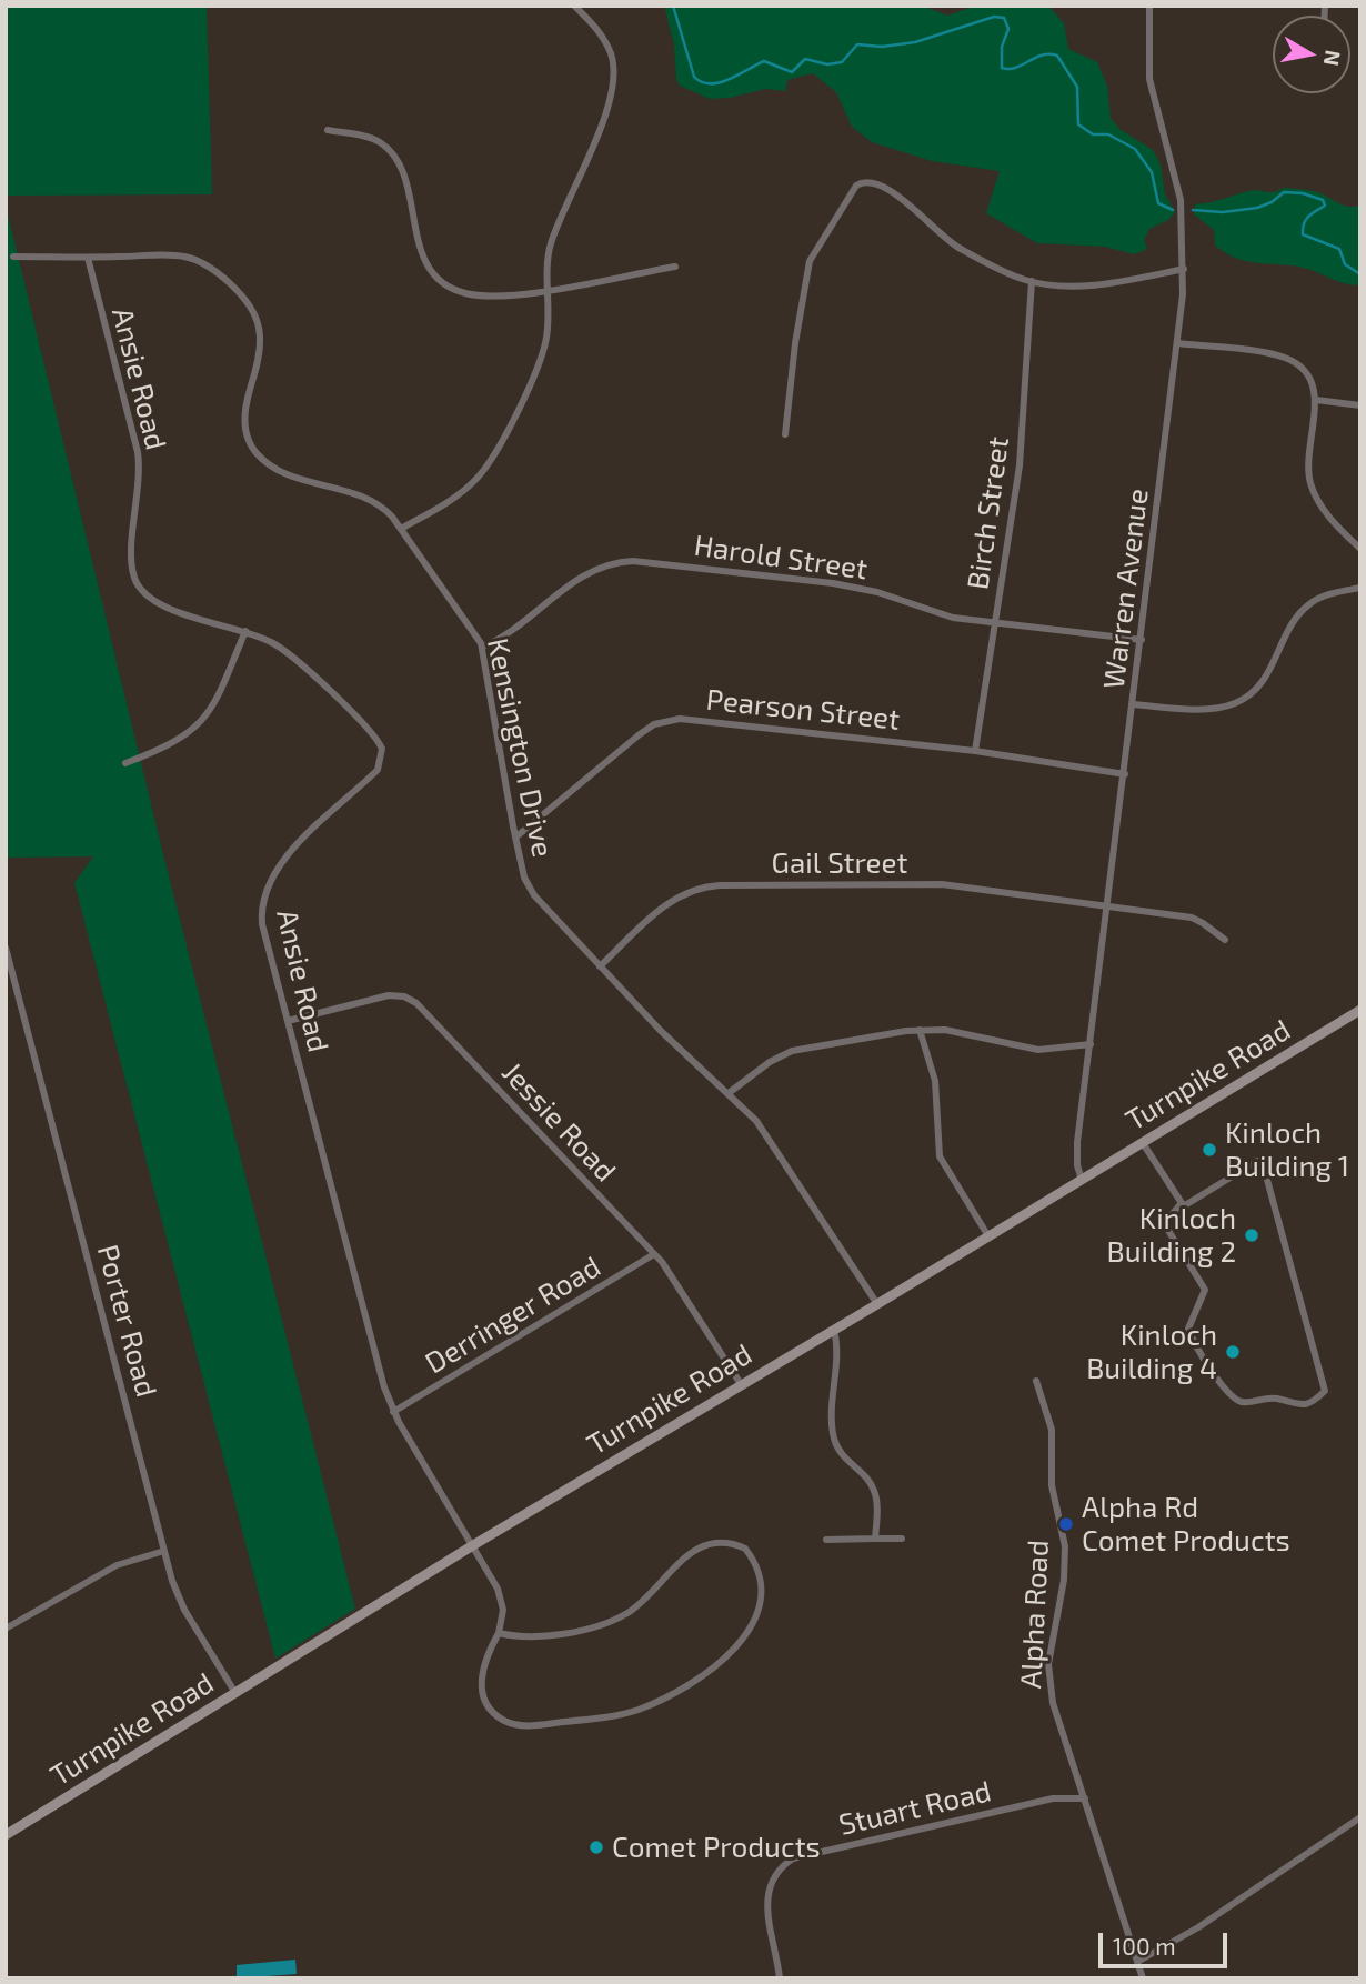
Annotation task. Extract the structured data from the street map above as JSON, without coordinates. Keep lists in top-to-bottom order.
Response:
{
  "streets": {
    "main road": ["Turnpike Road"],
    "street": [
      "Ansie Road",
      "Birch Street",
      "Harold Street",
      "Warren Avenue",
      "Pearson Street",
      "Kensington Drive",
      "Gail Street",
      "Jessie Road",
      "Derringer Road",
      "Porter Road",
      "Alpha Road",
      "Stuart Road"
    ]
  },
  "crossings": [
    ["Ansie Road", "Kensington Drive"],
    ["Ansie Road", "Turnpike Road"],
    ["Ansie Road", "Jessie Road"],
    ["Ansie Road", "Derringer Road"],
    ["Birch Street", "Harold Street"],
    ["Birch Street", "Pearson Street"],
    ["Harold Street", "Warren Avenue"],
    ["Harold Street", "Kensington Drive"],
    ["Warren Avenue", "Pearson Street"],
    ["Warren Avenue", "Gail Street"],
    ["Warren Avenue", "Turnpike Road"],
    ["Pearson Street", "Kensington Drive"],
    ["Kensington Drive", "Gail Street"],
    ["Kensington Drive", "Turnpike Road"],
    ["Turnpike Road", "Jessie Road"],
    ["Turnpike Road", "Porter Road"],
    ["Jessie Road", "Derringer Road"],
    ["Alpha Road", "Stuart Road"]
  ],
  "places": [
    "Kinloch Building 1",
    "Kinloch Building 2",
    "Kinloch Building 4",
    "Alpha Rd Comet Products",
    "Comet Products"
  ],
  "scale_bar": "100 m",
  "north": "right"
}
